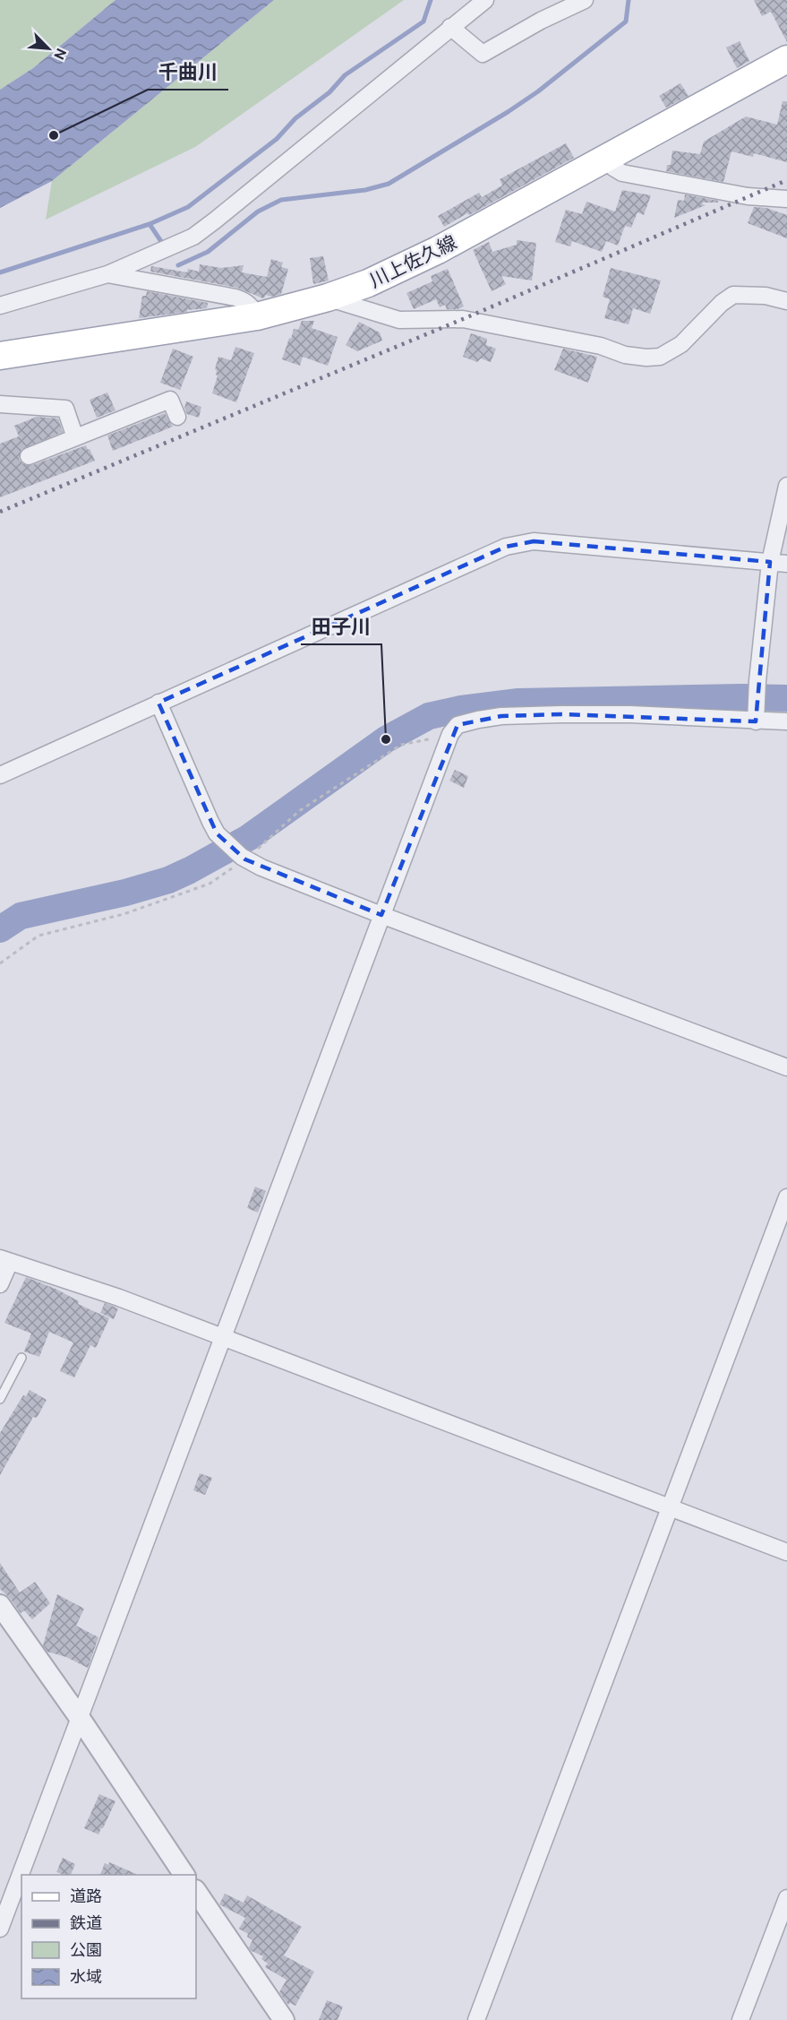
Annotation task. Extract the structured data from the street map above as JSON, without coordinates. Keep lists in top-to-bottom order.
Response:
{
  "streets": {
    "main road": ["川上佐久線"]
  },
  "places": ["千曲川", "田子川"],
  "legend": [
    "道路",
    "鉄道",
    "公園",
    "水域"
  ],
  "north": "bottom right"
}
